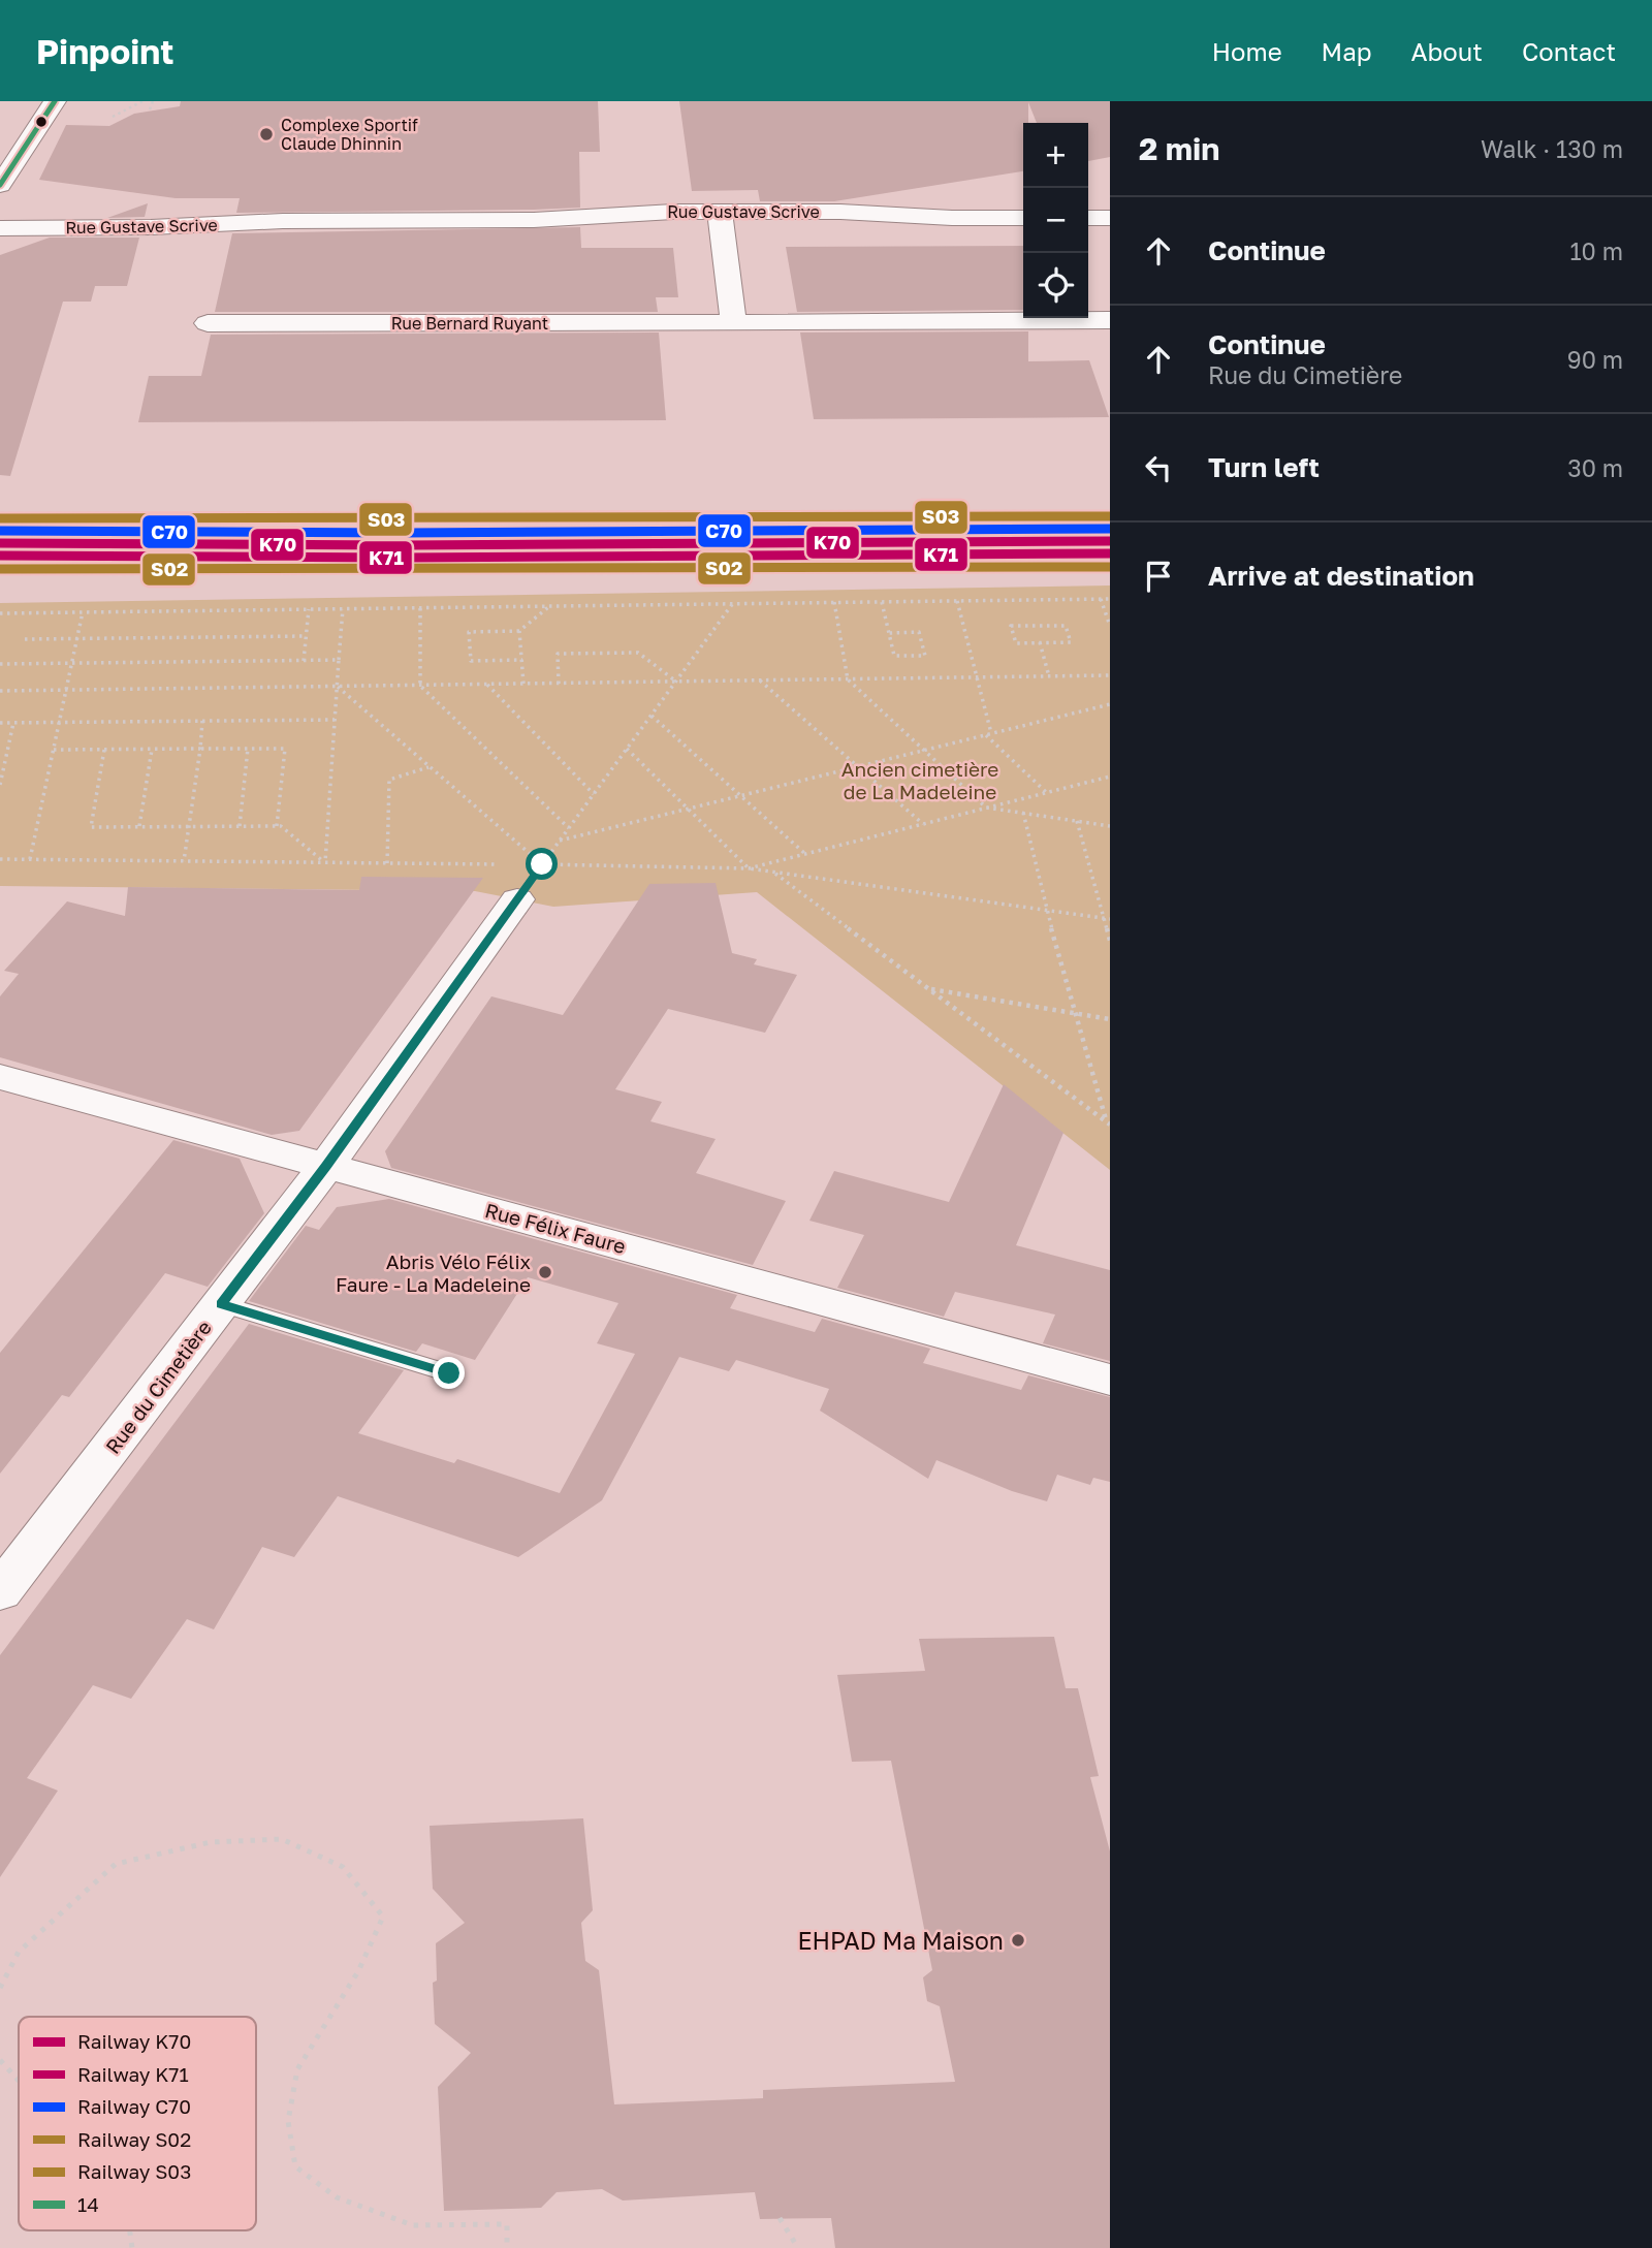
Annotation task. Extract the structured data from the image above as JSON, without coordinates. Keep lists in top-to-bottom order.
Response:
{
  "streets": {
    "street": [
      "Rue Gustave Scrive",
      "Rue Bernard Ruyant",
      "Rue Félix Faure",
      "Rue du Cimetière"
    ]
  },
  "crossings": [
    ["Rue Félix Faure", "Rue du Cimetière"]
  ],
  "parks": ["Ancien cimetière de La Madeleine"],
  "places": ["Complexe Sportif Claude Dhinnin", "Abris Vélo Félix Faure - La Madeleine", "EHPAD Ma Maison"],
  "lines": [
    "transit line 14",
    "rail line S03",
    "rail line C70",
    "rail line K70",
    "rail line K71",
    "rail line S02"
  ],
  "legend": [
    "Railway K70",
    "Railway K71",
    "Railway C70",
    "Railway S02",
    "Railway S03",
    "14"
  ],
  "page": {
    "header": "Pinpoint",
    "nav": [
      "Home",
      "Map",
      "About",
      "Contact"
    ],
    "heading": ["2 min", "Walk · 130 m"],
    "map_buttons": ["+", "−"],
    "list": [
      ["Continue", "10 m"],
      ["Continue", "Rue du Cimetière", "90 m"],
      ["Turn left", "30 m"],
      "Arrive at destination"
    ]
  }
}
